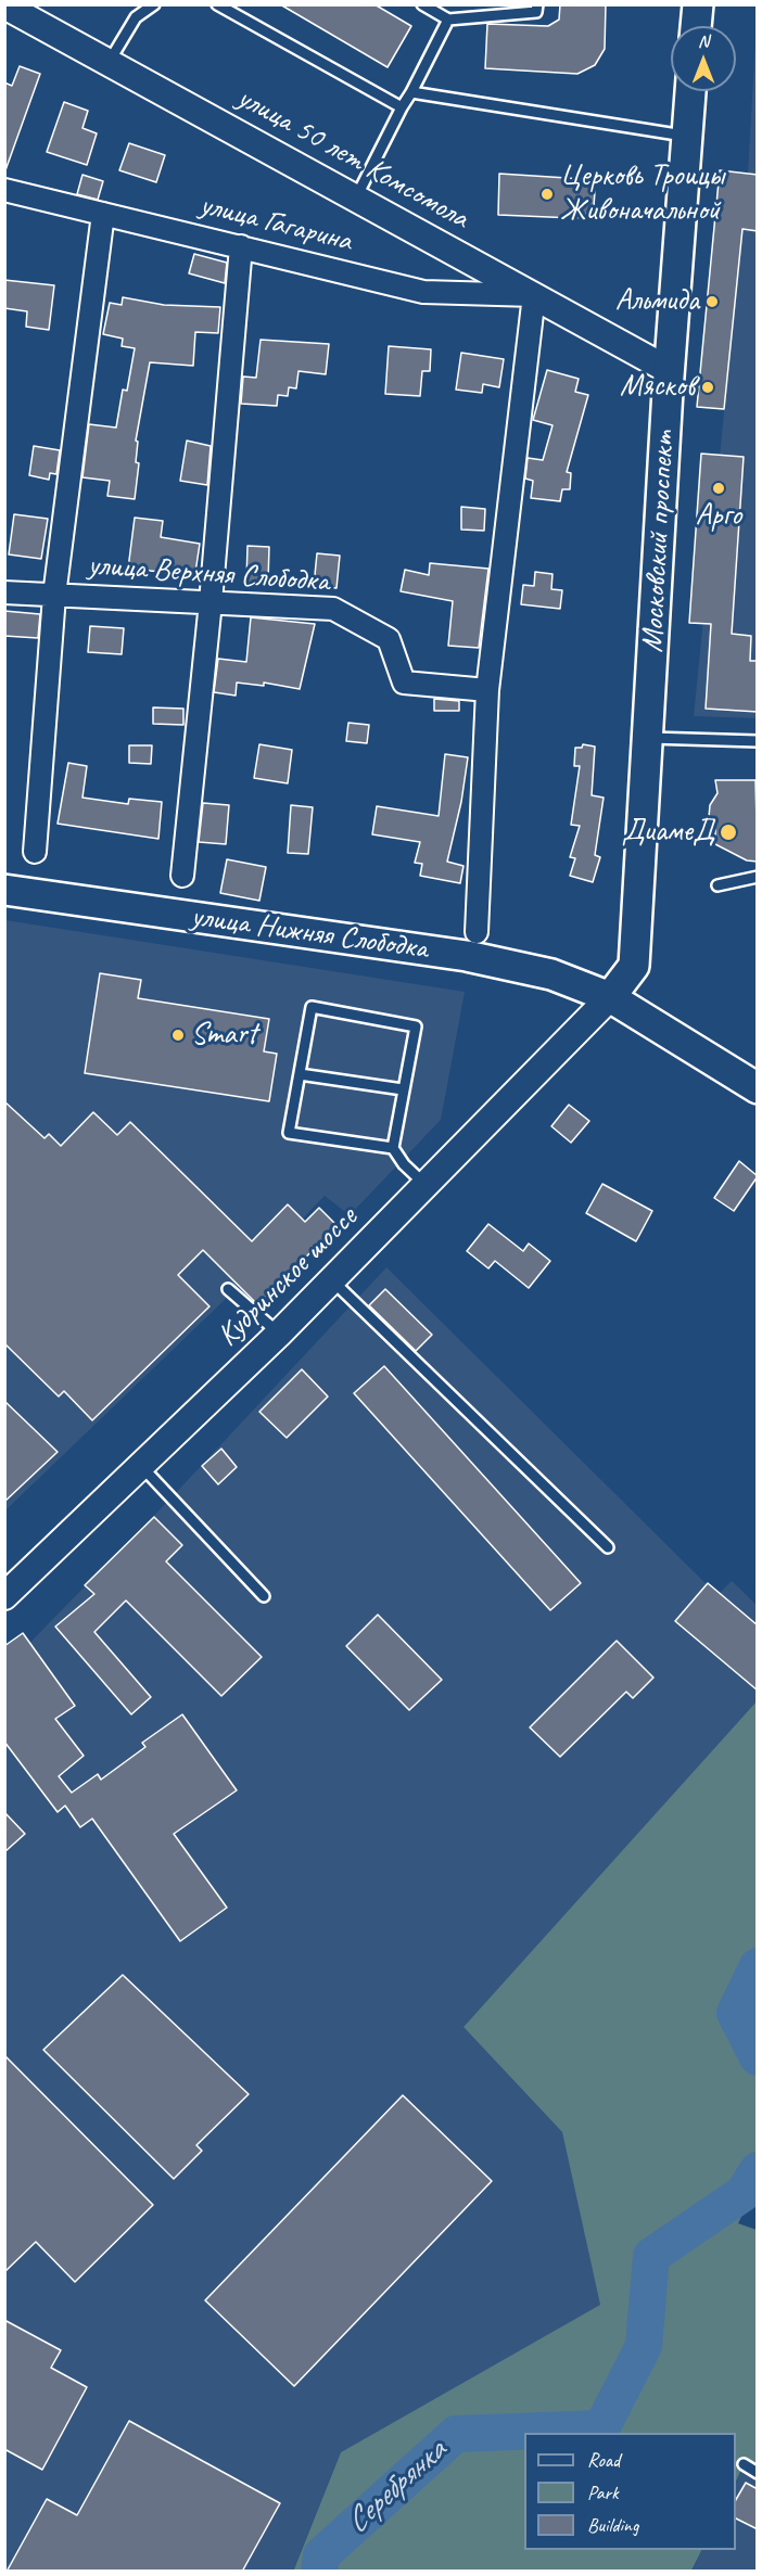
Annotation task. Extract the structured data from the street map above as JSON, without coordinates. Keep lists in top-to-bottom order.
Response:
{
  "streets": {
    "main road": ["Московский проспект", "улица Нижняя Слободка"],
    "street": [
      "улица 50 лет Комсомола",
      "улица Гагарина",
      "улица Верхняя Слободка",
      "Кудринское шоссе"
    ]
  },
  "crossings": [
    ["улица 50 лет Комсомола", "улица Гагарина"],
    ["улица 50 лет Комсомола", "Московский проспект"],
    ["Московский проспект", "улица Нижняя Слободка"],
    ["Московский проспект", "Кудринское шоссе"],
    ["улица Нижняя Слободка", "Кудринское шоссе"]
  ],
  "water": ["Серебрянка"],
  "places": [
    "Церковь Троицы Живоначальной",
    "Альмида",
    "Мясков",
    "Арго",
    "ДиамеД",
    "Smart"
  ],
  "legend": ["Road", "Park", "Building"],
  "north": "top"
}
